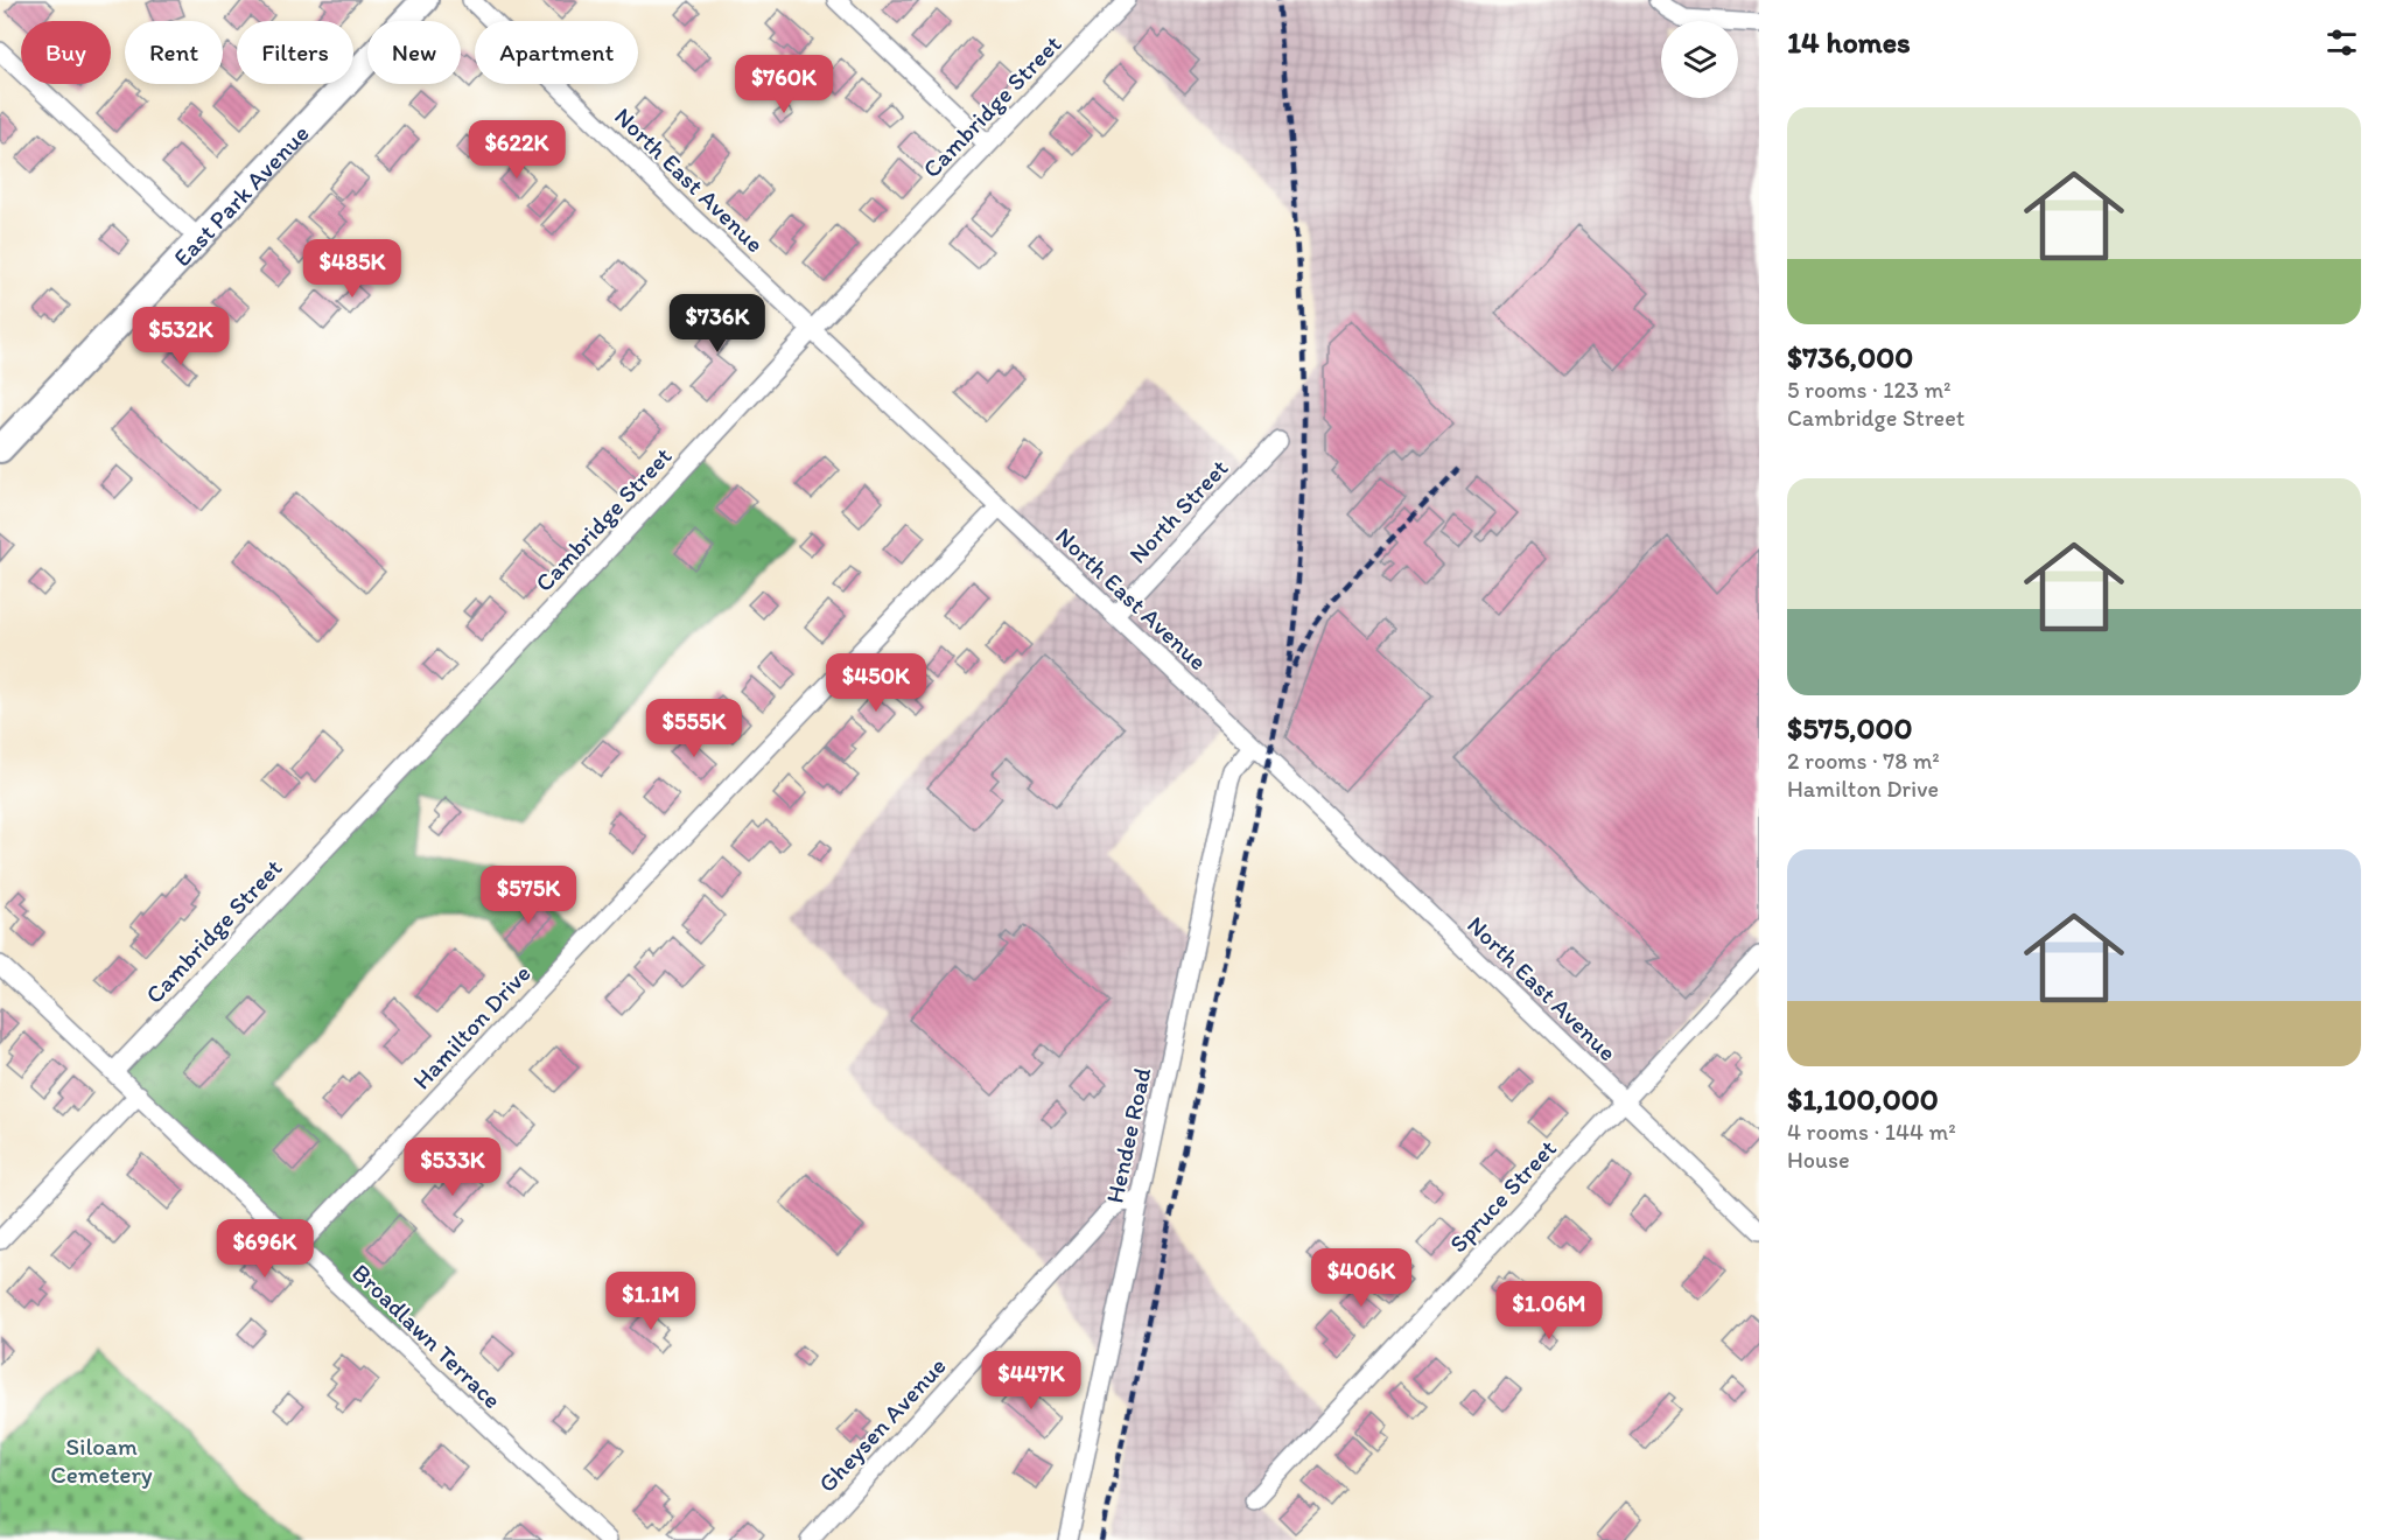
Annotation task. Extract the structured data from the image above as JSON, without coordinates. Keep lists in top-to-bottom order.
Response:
{
  "streets": {
    "main road": ["East Park Avenue"],
    "street": [
      "Cambridge Street",
      "North East Avenue",
      "North Street",
      "Hamilton Drive",
      "Hendee Road",
      "Spruce Street",
      "Broadlawn Terrace",
      "Gheysen Avenue"
    ]
  },
  "crossings": [
    ["Cambridge Street", "North East Avenue"],
    ["Cambridge Street", "Broadlawn Terrace"],
    ["North East Avenue", "North Street"],
    ["North East Avenue", "Hamilton Drive"],
    ["North East Avenue", "Hendee Road"],
    ["North East Avenue", "Spruce Street"],
    ["Hamilton Drive", "Broadlawn Terrace"],
    ["Hendee Road", "Gheysen Avenue"]
  ],
  "parks": ["Siloam Cemetery"],
  "page": {
    "heading": "14 homes",
    "chip": [
      "Buy",
      "Rent",
      "Filters",
      "New",
      "Apartment"
    ],
    "price": [
      "$760K",
      "$622K",
      "$485K",
      "$736K",
      "$532K",
      "$450K",
      "$555K",
      "$575K",
      "$533K",
      "$696K",
      "$406K",
      "$1.1M",
      "$1.06M",
      "$447K"
    ],
    "list": [
      {
        "name": "$736,000",
        "note": "5 rooms · 123 m² · Cambridge Street"
      },
      {
        "name": "$575,000",
        "note": "2 rooms · 78 m² · Hamilton Drive"
      },
      {
        "name": "$1,100,000",
        "note": "4 rooms · 144 m² · House"
      }
    ]
  }
}
